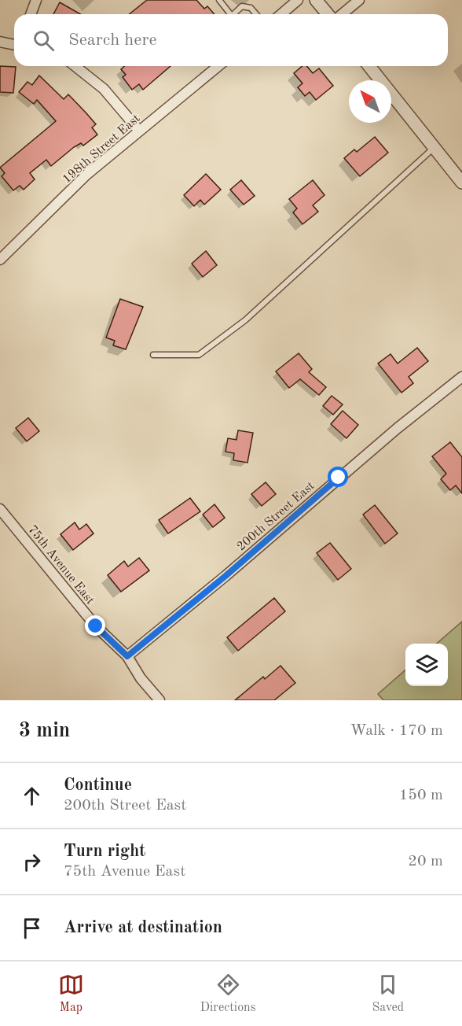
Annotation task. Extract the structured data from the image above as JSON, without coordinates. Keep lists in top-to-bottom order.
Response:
{
  "streets": {
    "street": ["198th Street East", "200th Street East", "75th Avenue East"]
  },
  "crossings": [
    ["200th Street East", "75th Avenue East"]
  ],
  "north": "top left",
  "page": {
    "search": "Search here",
    "heading": ["3 min", "Walk · 170 m"],
    "list": [
      ["Continue", "200th Street East", "150 m"],
      ["Turn right", "75th Avenue East", "20 m"],
      "Arrive at destination"
    ],
    "nav": ["Map", "Directions", "Saved"]
  }
}
